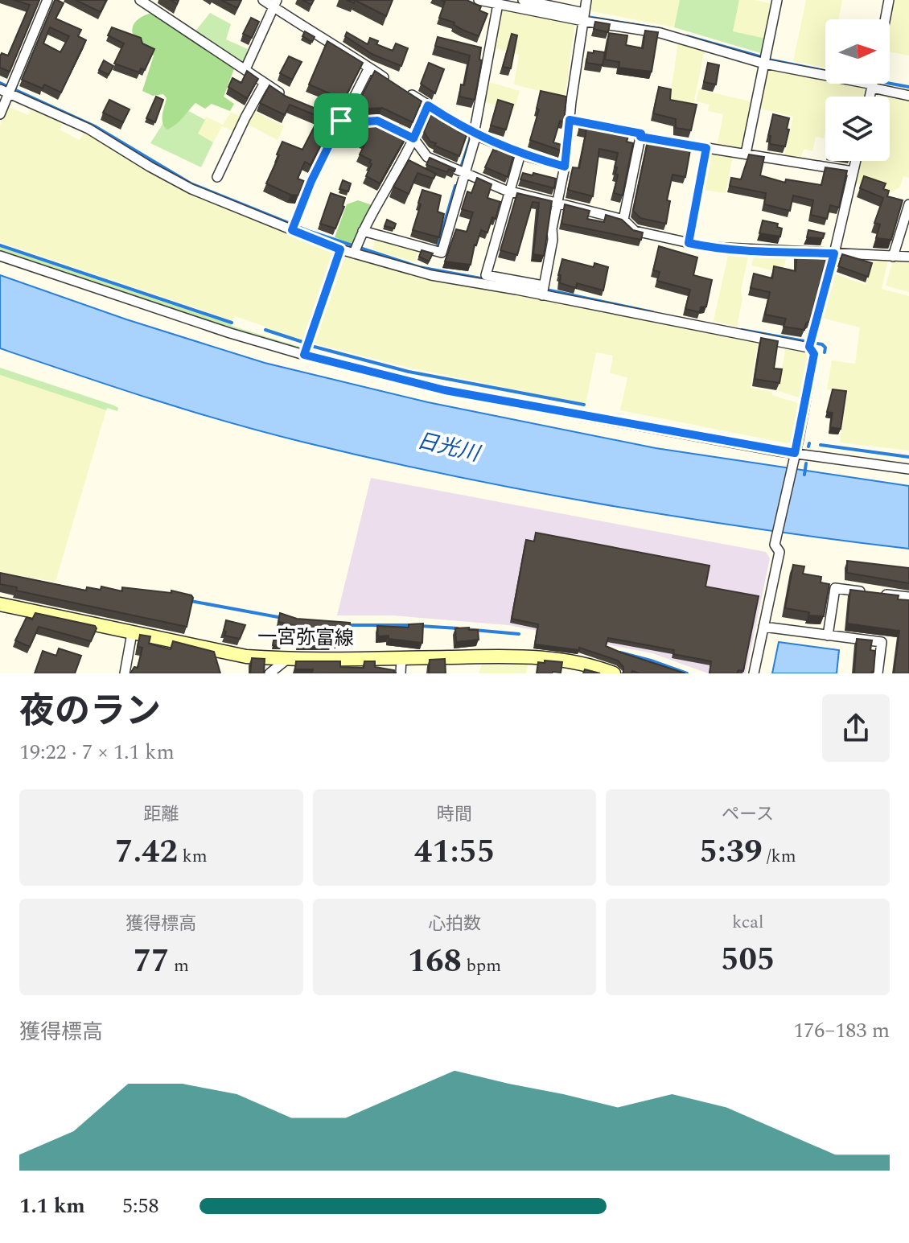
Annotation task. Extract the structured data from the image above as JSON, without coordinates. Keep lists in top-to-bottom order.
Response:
{
  "streets": {
    "main road": ["一宮弥富線"]
  },
  "water": ["日光川"],
  "north": "right",
  "page": {
    "heading": ["夜のラン", "19:22 · 7 × 1.1 km"],
    "stats": [
      ["距離", "7.42 km"],
      ["時間", "41:55"],
      ["ペース", "5:39 /km"],
      ["獲得標高", "77 m"],
      ["心拍数", "168 bpm"],
      ["kcal", "505"]
    ],
    "chart": ["獲得標高", "176–183 m"],
    "list": [
      {
        "name": "1.1 km",
        "note": "5:58"
      }
    ]
  }
}
